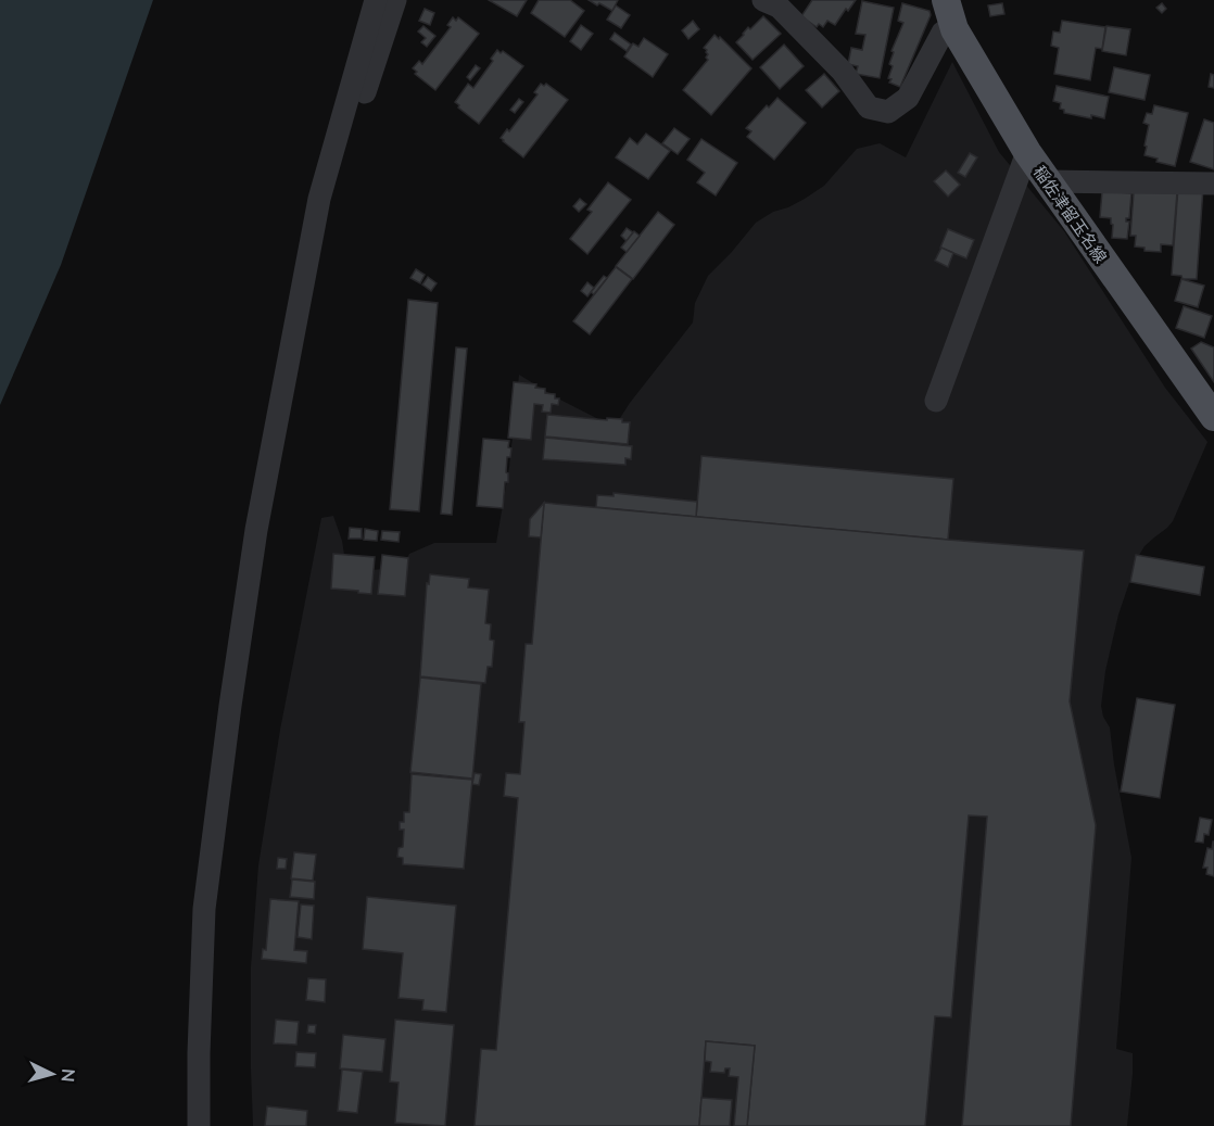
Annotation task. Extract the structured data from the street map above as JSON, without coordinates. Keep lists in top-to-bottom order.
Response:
{
  "streets": {
    "main road": ["稲佐津留玉名線"]
  },
  "north": "right"
}
